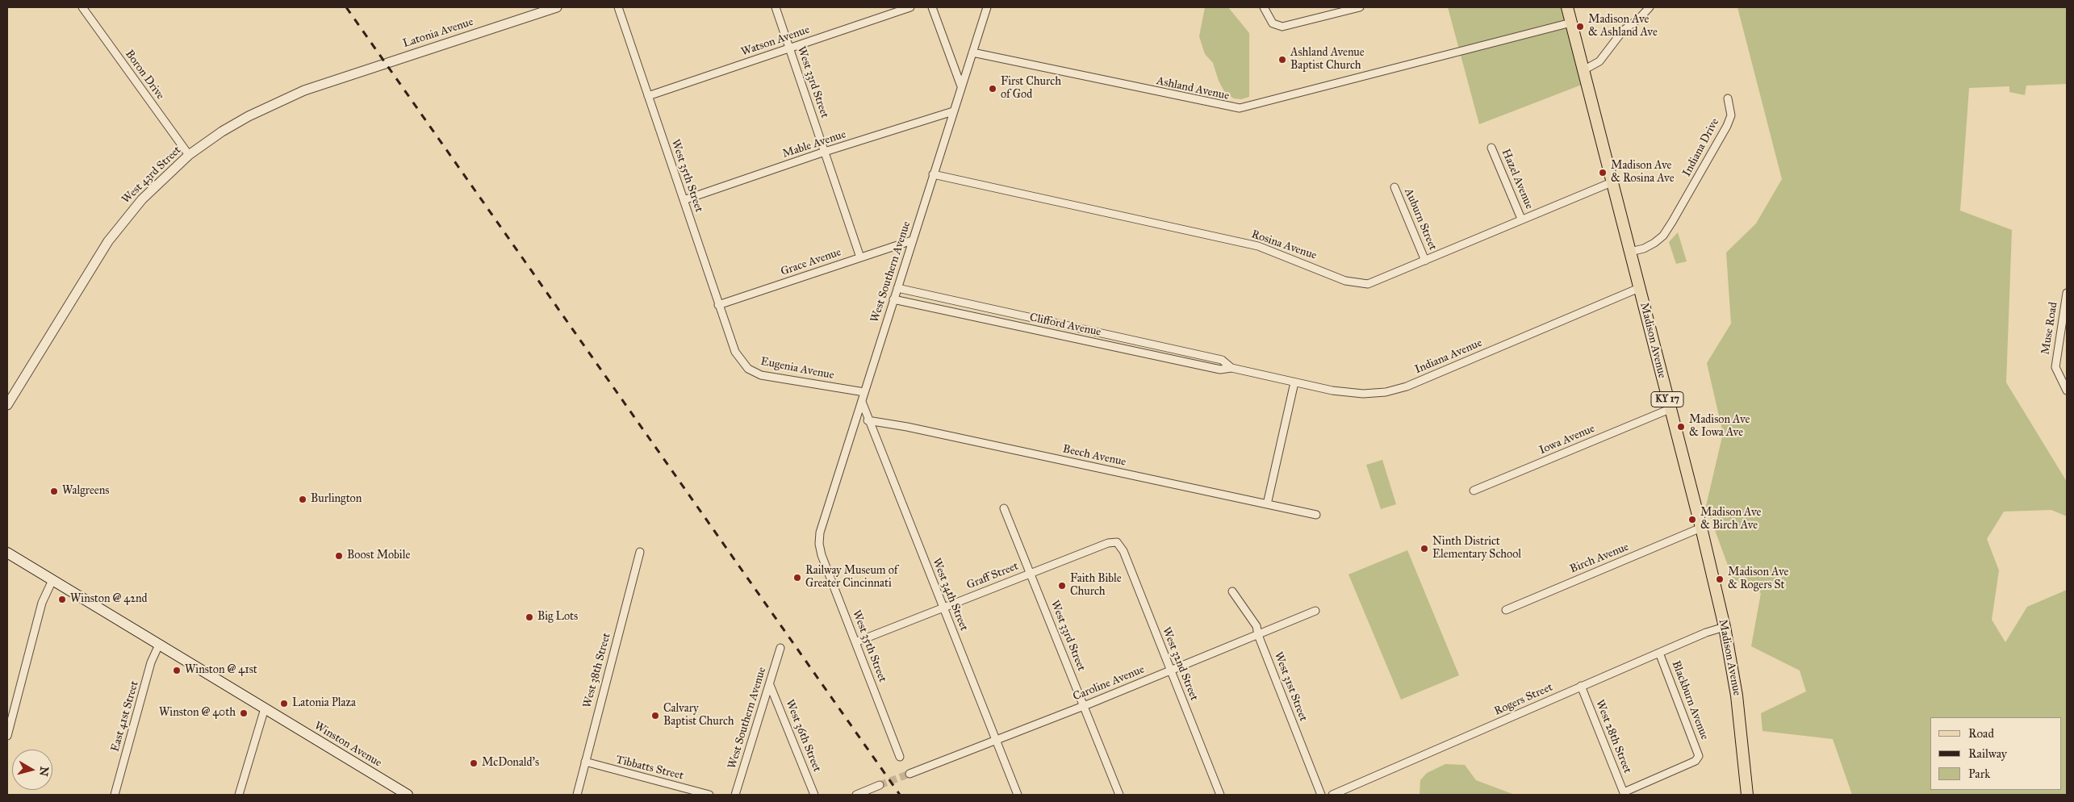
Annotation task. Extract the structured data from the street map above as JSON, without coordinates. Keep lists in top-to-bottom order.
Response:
{
  "streets": {
    "main road": ["Madison Avenue", "KY 17", "Winston Avenue"],
    "street": [
      "Latonia Avenue",
      "Watson Avenue",
      "Boron Drive",
      "West 33rd Street",
      "Ashland Avenue",
      "Mable Avenue",
      "Indiana Drive",
      "West 43rd Street",
      "West 35th Street",
      "Hazel Avenue",
      "Auburn Street",
      "Rosina Avenue",
      "Grace Avenue",
      "West Southern Avenue",
      "Clifford Avenue",
      "Muse Road",
      "Indiana Avenue",
      "Eugenia Avenue",
      "Iowa Avenue",
      "Beech Avenue",
      "Birch Avenue",
      "Graff Street",
      "West 34th Street",
      "West 32nd Street",
      "West 38th Street",
      "Caroline Avenue",
      "West 31st Street",
      "Rogers Street",
      "Blackburn Avenue",
      "East 41st Street",
      "West 36th Street",
      "West 28th Street",
      "Tibbatts Street"
    ]
  },
  "crossings": [
    ["Latonia Avenue", "West 43rd Street"],
    ["Watson Avenue", "West 33rd Street"],
    ["Watson Avenue", "West 35th Street"],
    ["Boron Drive", "West 43rd Street"],
    ["West 33rd Street", "Mable Avenue"],
    ["West 33rd Street", "Grace Avenue"],
    ["West 33rd Street", "Graff Street"],
    ["West 33rd Street", "Caroline Avenue"],
    ["Ashland Avenue", "West Southern Avenue"],
    ["Ashland Avenue", "Madison Avenue"],
    ["Mable Avenue", "West 35th Street"],
    ["Mable Avenue", "West Southern Avenue"],
    ["Indiana Drive", "Madison Avenue"],
    ["West 35th Street", "Grace Avenue"],
    ["West 35th Street", "West Southern Avenue"],
    ["West 35th Street", "Eugenia Avenue"],
    ["West 35th Street", "Graff Street"],
    ["Hazel Avenue", "Rosina Avenue"],
    ["Auburn Street", "Rosina Avenue"],
    ["Rosina Avenue", "West Southern Avenue"],
    ["Rosina Avenue", "Madison Avenue"],
    ["Grace Avenue", "West Southern Avenue"],
    ["West Southern Avenue", "Clifford Avenue"],
    ["West Southern Avenue", "Eugenia Avenue"],
    ["West Southern Avenue", "West 34th Street"],
    ["West Southern Avenue", "West 36th Street"],
    ["Clifford Avenue", "Indiana Avenue"],
    ["Madison Avenue", "Indiana Avenue"],
    ["Madison Avenue", "Iowa Avenue"],
    ["Madison Avenue", "Birch Avenue"],
    ["Madison Avenue", "Rogers Street"],
    ["Beech Avenue", "West 34th Street"],
    ["Graff Street", "West 34th Street"],
    ["Graff Street", "West 32nd Street"],
    ["West 34th Street", "Caroline Avenue"],
    ["West 32nd Street", "Caroline Avenue"],
    ["West 38th Street", "Tibbatts Street"],
    ["Caroline Avenue", "West 31st Street"],
    ["Rogers Street", "Blackburn Avenue"],
    ["Rogers Street", "West 28th Street"],
    ["Blackburn Avenue", "West 28th Street"],
    ["East 41st Street", "Winston Avenue"]
  ],
  "places": [
    "Madison Ave & Ashland Ave",
    "Ashland Avenue Baptist Church",
    "First Church of God",
    "Madison Ave & Rosina Ave",
    "Madison Ave & Iowa Ave",
    "Walgreens",
    "Burlington",
    "Madison Ave & Birch Ave",
    "Ninth District Elementary School",
    "Boost Mobile",
    "Railway Museum of Greater Cincinnati",
    "Madison Ave & Rogers St",
    "Faith Bible Church",
    "Winston @ 42nd",
    "Big Lots",
    "Winston @ 41st",
    "Latonia Plaza",
    "Winston @ 40th",
    "Calvary Baptist Church",
    "McDonald's"
  ],
  "legend": ["Road", "Railway", "Park"],
  "north": "right"
}
